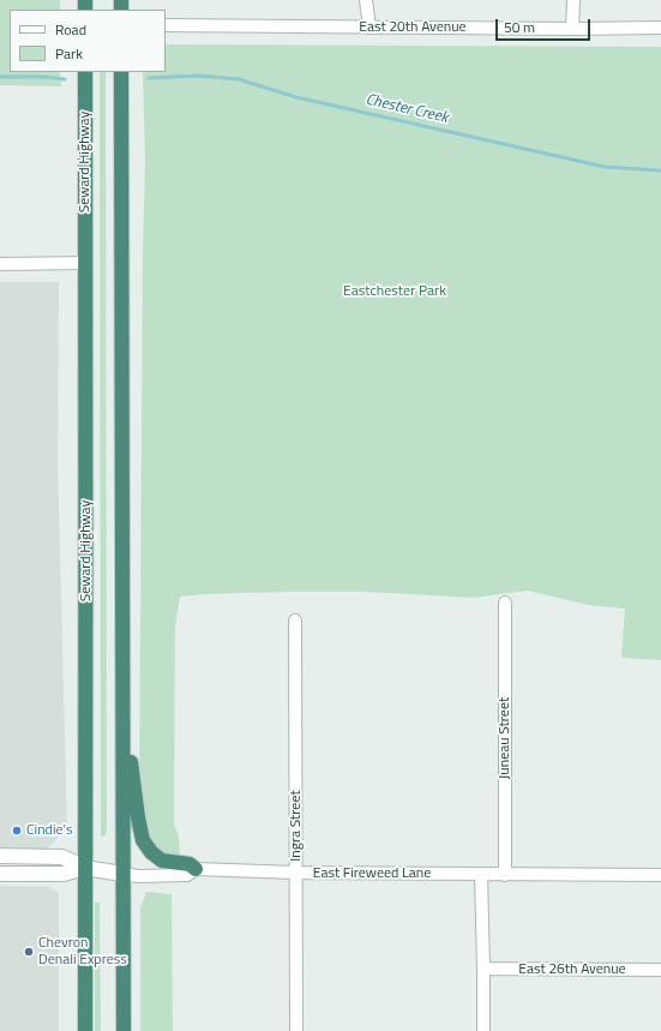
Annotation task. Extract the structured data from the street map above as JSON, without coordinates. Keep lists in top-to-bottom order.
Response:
{
  "streets": {
    "highway": ["Seward Highway"],
    "main road": ["East Fireweed Lane"],
    "street": [
      "East 20th Avenue",
      "Juneau Street",
      "Ingra Street",
      "East 26th Avenue"
    ]
  },
  "crossings": [
    ["Seward Highway", "East Fireweed Lane"],
    ["Juneau Street", "East Fireweed Lane"],
    ["Ingra Street", "East Fireweed Lane"]
  ],
  "water": ["Chester Creek"],
  "parks": ["Eastchester Park"],
  "places": ["Cindie's", "Chevron Denali Express"],
  "legend": ["Road", "Park"],
  "scale_bar": "50 m"
}
